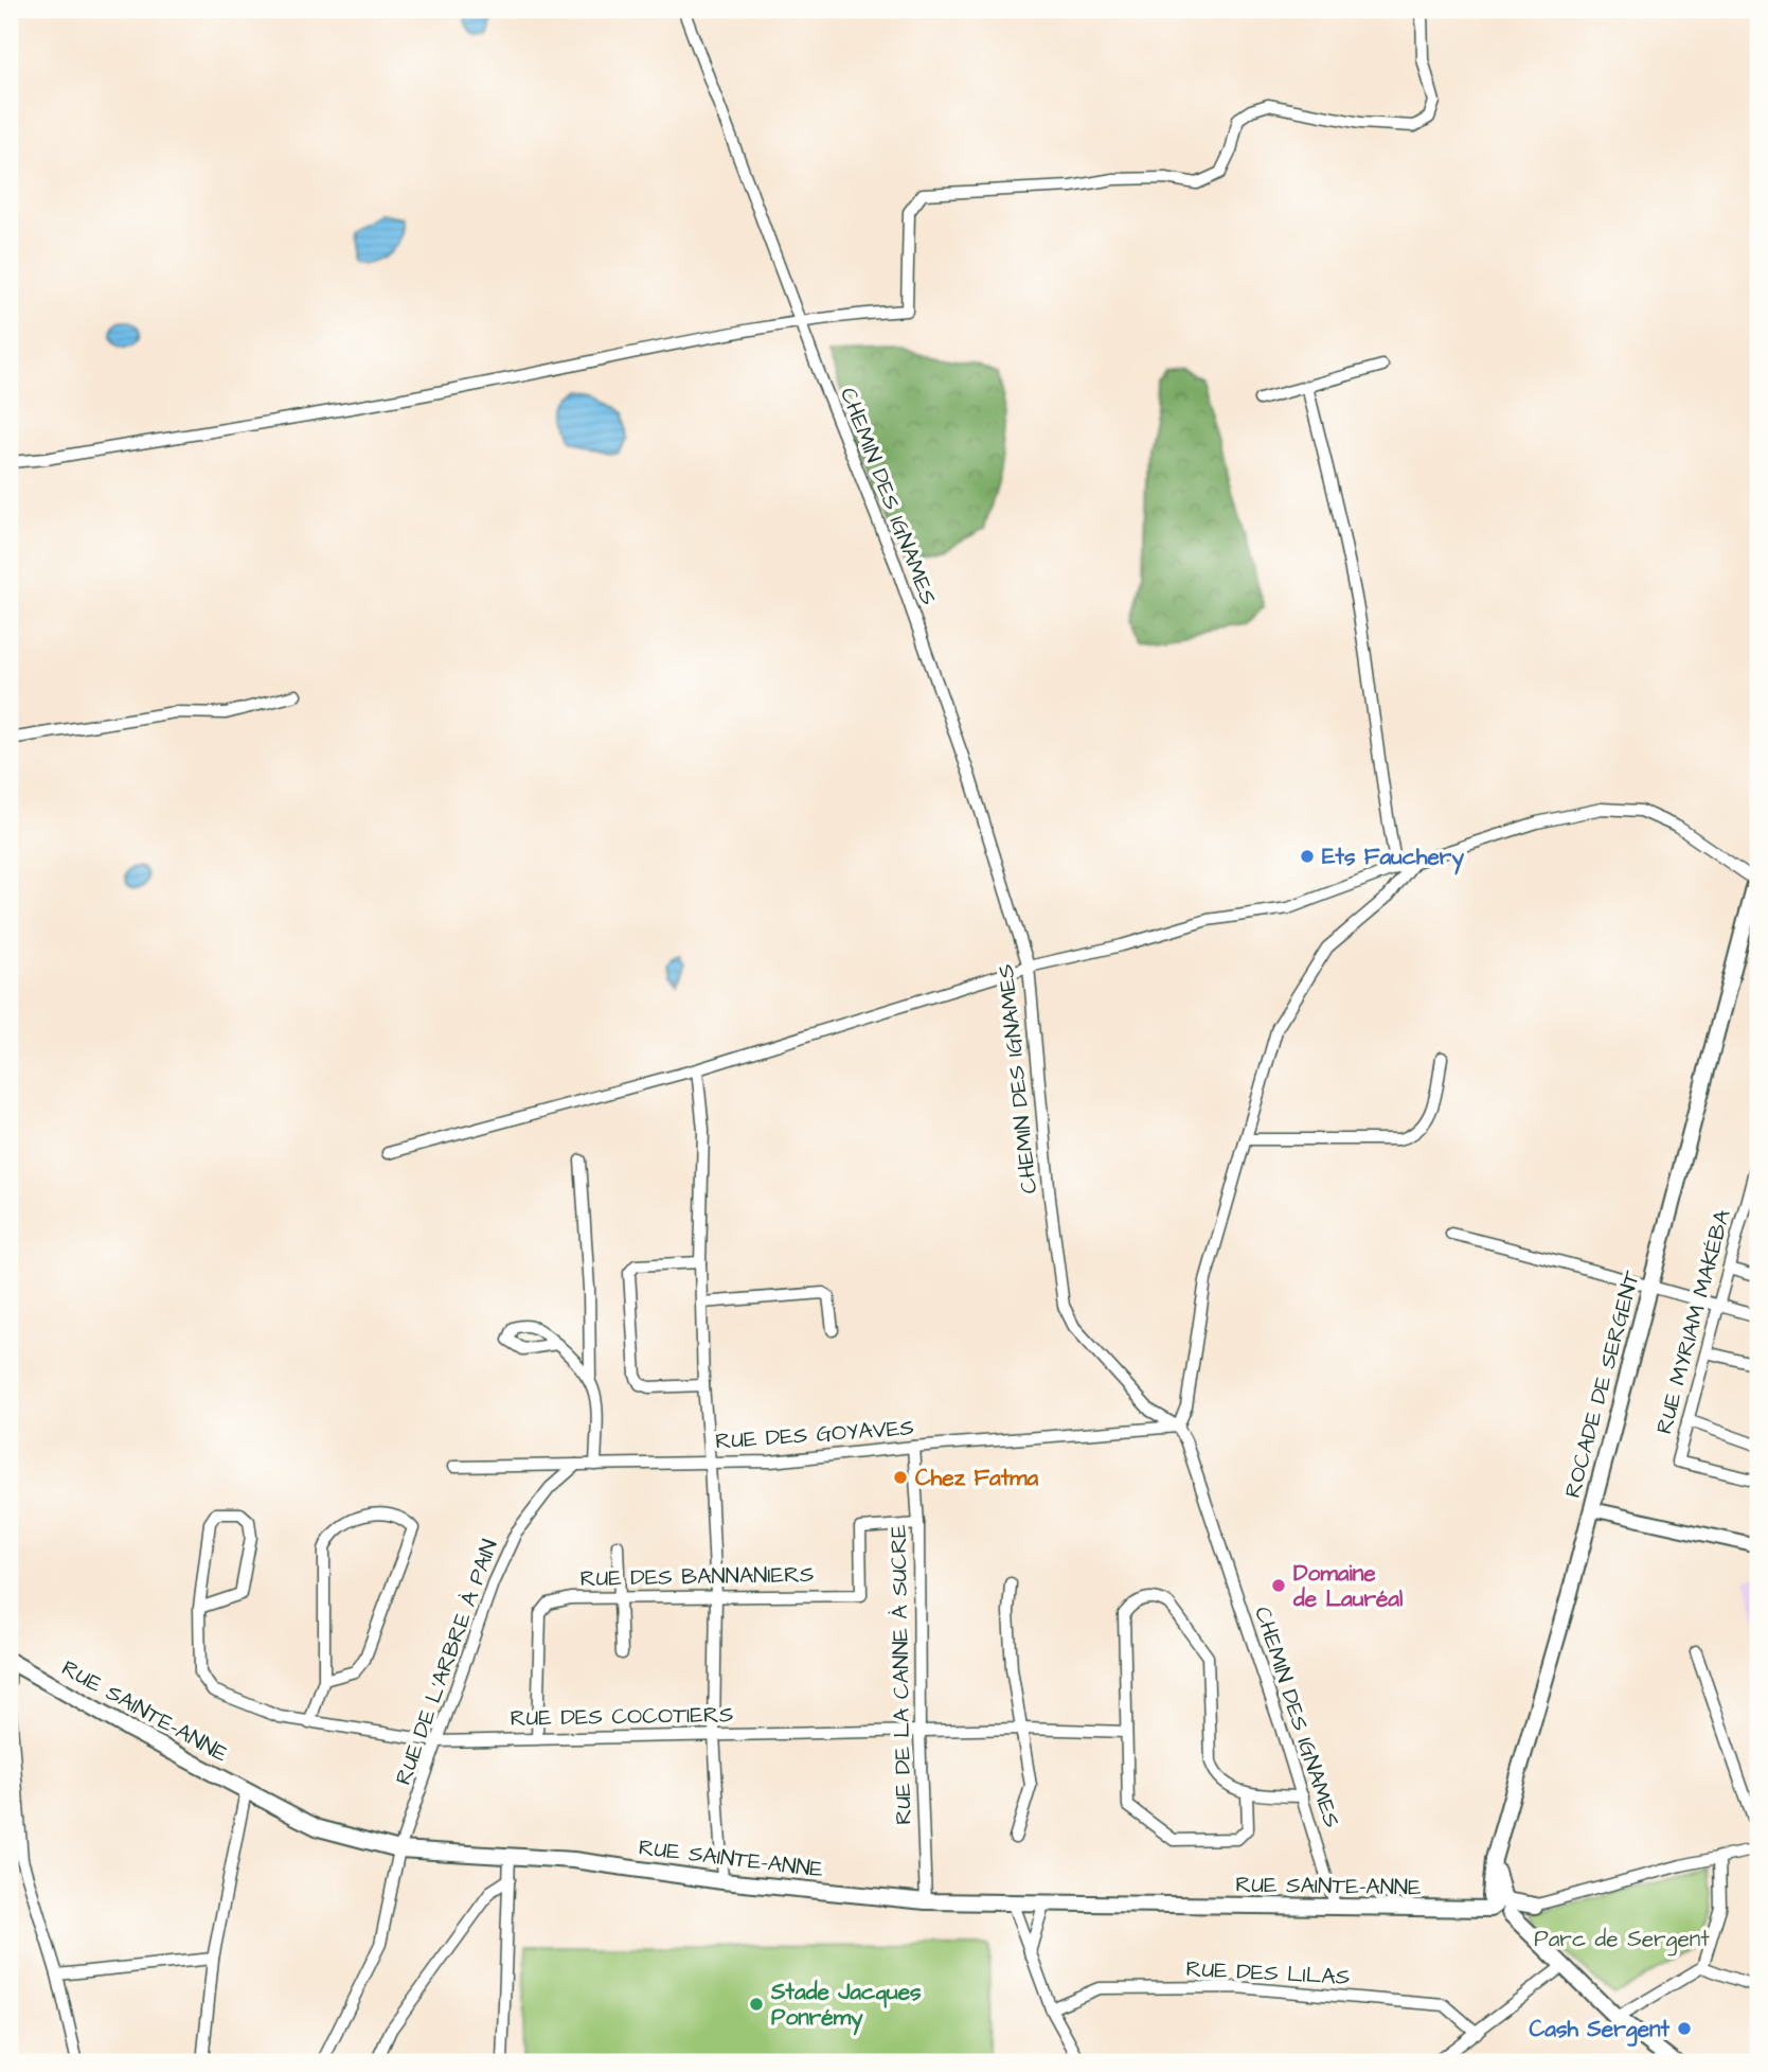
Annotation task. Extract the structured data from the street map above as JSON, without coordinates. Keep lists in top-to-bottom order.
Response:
{
  "streets": {
    "main road": ["ROCADE DE SERGENT", "RUE SAINTE-ANNE"],
    "street": [
      "CHEMIN DES IGNAMES",
      "RUE MYRIAM MAKÉBA",
      "RUE DES GOYAVES",
      "RUE DES BANNANIERS",
      "RUE DE L'ARBRE À PAIN",
      "RUE DE LA CANNE À SUCRE",
      "RUE DES COCOTIERS",
      "RUE DES LILAS"
    ]
  },
  "crossings": [
    ["CHEMIN DES IGNAMES", "RUE DES GOYAVES"],
    ["CHEMIN DES IGNAMES", "RUE SAINTE-ANNE"],
    ["ROCADE DE SERGENT", "RUE SAINTE-ANNE"],
    ["RUE DES GOYAVES", "RUE DE L'ARBRE À PAIN"],
    ["RUE DES GOYAVES", "RUE DE LA CANNE À SUCRE"],
    ["RUE DES BANNANIERS", "RUE DE LA CANNE À SUCRE"],
    ["RUE DES BANNANIERS", "RUE DES COCOTIERS"],
    ["RUE DE L'ARBRE À PAIN", "RUE SAINTE-ANNE"],
    ["RUE DE L'ARBRE À PAIN", "RUE DES COCOTIERS"],
    ["RUE DE LA CANNE À SUCRE", "RUE SAINTE-ANNE"],
    ["RUE DE LA CANNE À SUCRE", "RUE DES COCOTIERS"]
  ],
  "parks": ["Parc de Sergent"],
  "places": [
    "Ets Fauchery",
    "Chez Fatma",
    "Domaine de Lauréal",
    "Stade Jacques Ponrémy",
    "Cash Sergent"
  ]
}
